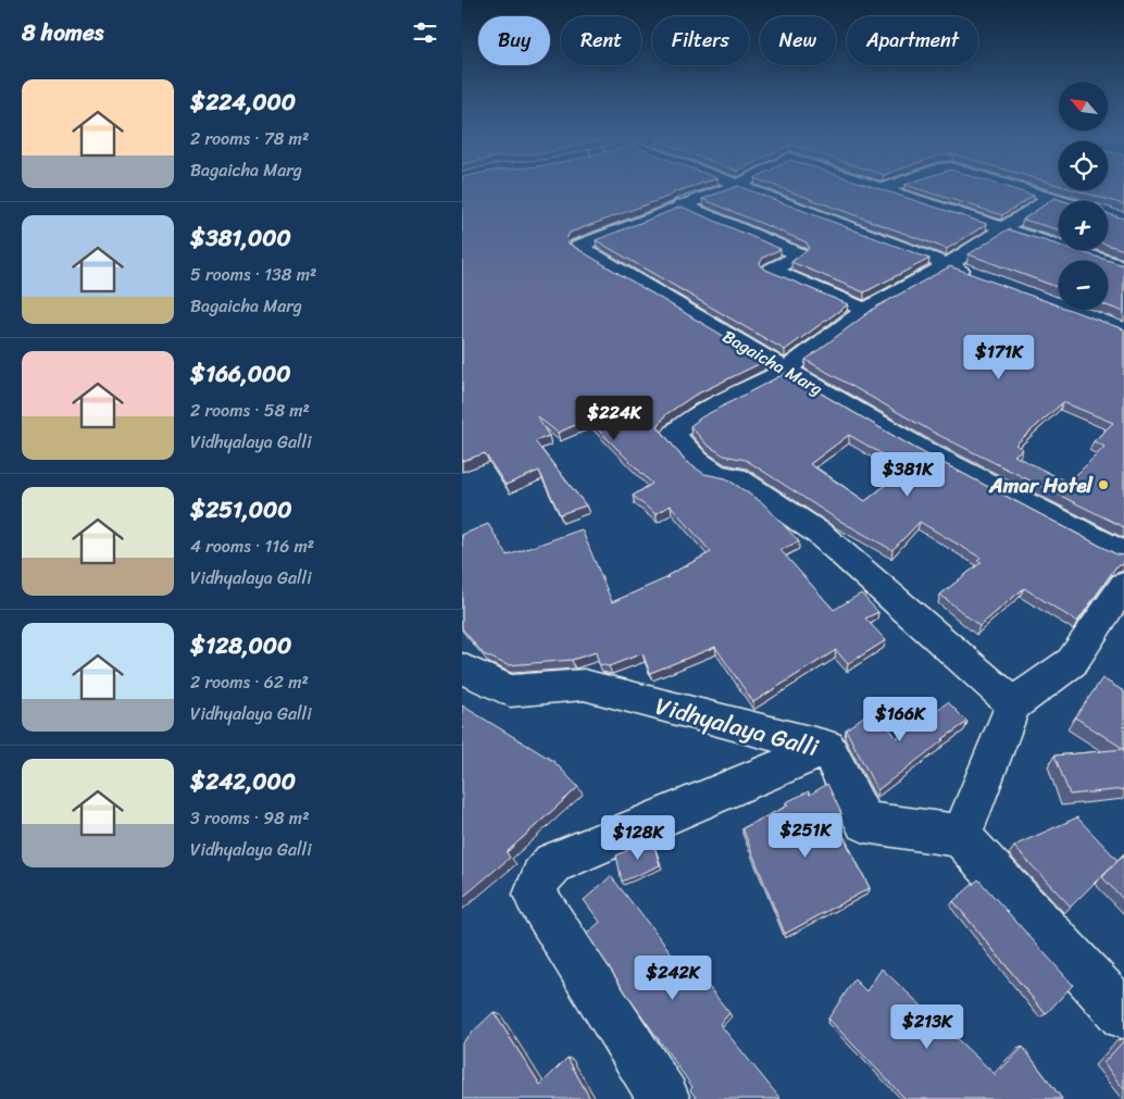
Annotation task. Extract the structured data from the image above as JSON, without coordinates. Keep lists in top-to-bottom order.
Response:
{
  "streets": {
    "street": ["Bagaicha Marg", "Vidhyalaya Galli"]
  },
  "places": ["Amar Hotel"],
  "north": "top left",
  "page": {
    "heading": "8 homes",
    "chip": [
      "Buy",
      "Rent",
      "Filters",
      "New",
      "Apartment"
    ],
    "list": [
      {
        "name": "$224,000",
        "note": "2 rooms · 78 m² · Bagaicha Marg"
      },
      {
        "name": "$381,000",
        "note": "5 rooms · 138 m² · Bagaicha Marg"
      },
      {
        "name": "$166,000",
        "note": "2 rooms · 58 m² · Vidhyalaya Galli"
      },
      {
        "name": "$251,000",
        "note": "4 rooms · 116 m² · Vidhyalaya Galli"
      },
      {
        "name": "$128,000",
        "note": "2 rooms · 62 m² · Vidhyalaya Galli"
      },
      {
        "name": "$242,000",
        "note": "3 rooms · 98 m² · Vidhyalaya Galli"
      }
    ],
    "map_buttons": ["+", "−"],
    "price": [
      "$171K",
      "$224K",
      "$381K",
      "$166K",
      "$251K",
      "$128K",
      "$242K",
      "$213K"
    ]
  }
}
